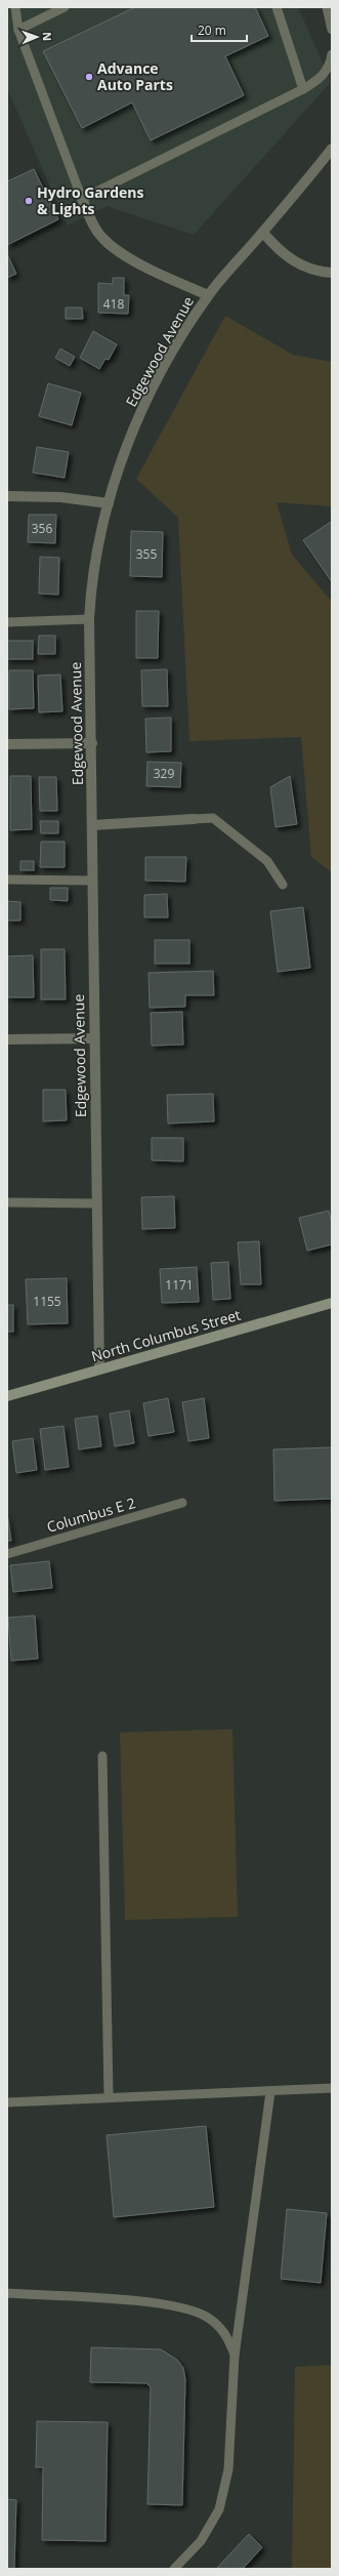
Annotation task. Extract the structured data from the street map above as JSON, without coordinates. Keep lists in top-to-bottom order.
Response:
{
  "streets": {
    "main road": ["North Columbus Street"],
    "street": ["Edgewood Avenue"],
    "lane": ["Columbus E 2"]
  },
  "crossings": [
    ["Edgewood Avenue", "North Columbus Street"]
  ],
  "places": ["Advance Auto Parts", "Hydro Gardens & Lights"],
  "house_numbers": [
    "418",
    "356",
    "355",
    "329",
    "1171",
    "1155"
  ],
  "scale_bar": "20 m",
  "north": "right"
}
